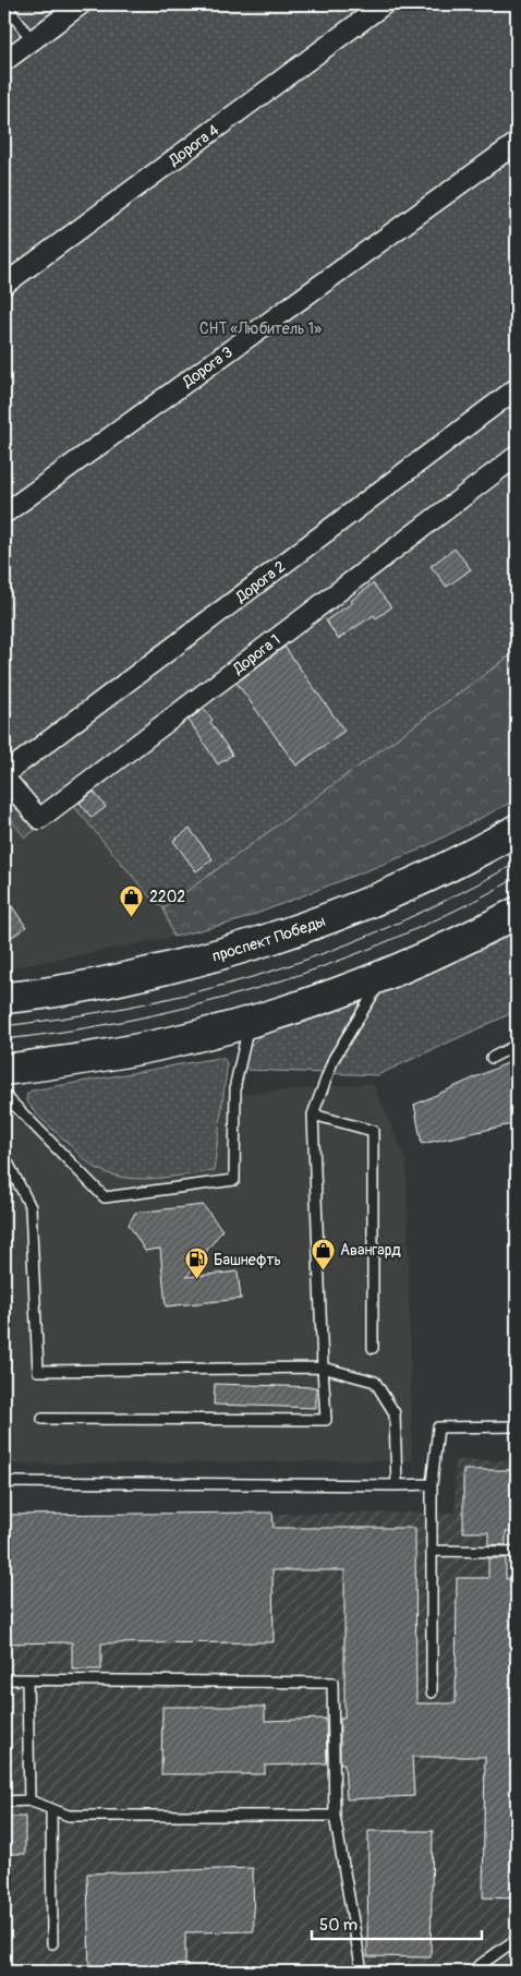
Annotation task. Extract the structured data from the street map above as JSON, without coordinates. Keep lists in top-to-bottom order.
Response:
{
  "streets": {
    "main road": ["проспект Победы"],
    "street": [
      "Дорога 4",
      "Дорога 3",
      "Дорога 2",
      "Дорога 1"
    ]
  },
  "crossings": [
    ["Дорога 2", "Дорога 1"]
  ],
  "parks": ["СНТ «Любитель 1»"],
  "places": {
    "shop": ["2202", "Авангард"],
    "fuel station": ["Башнефть"]
  },
  "scale_bar": "50 m"
}
